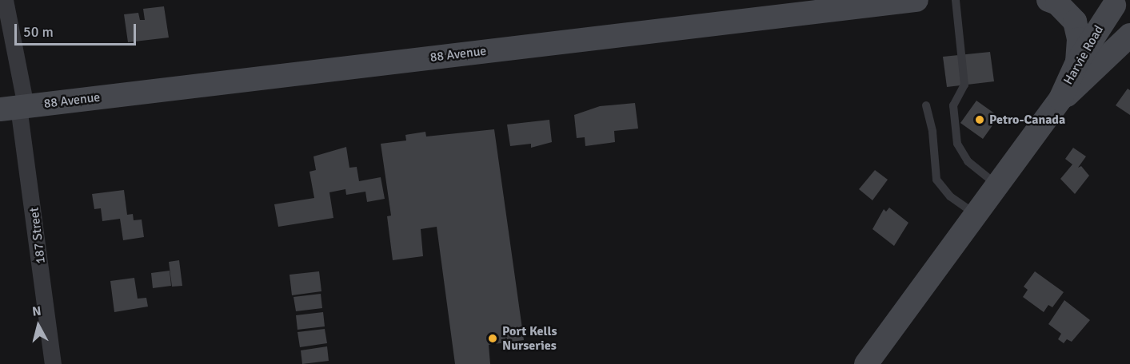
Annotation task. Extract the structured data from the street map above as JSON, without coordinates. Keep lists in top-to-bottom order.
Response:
{
  "streets": {
    "main road": ["88 Avenue", "Harvie Road"],
    "street": ["187 Street"]
  },
  "crossings": [
    ["88 Avenue", "187 Street"]
  ],
  "places": ["Petro-Canada", "Port Kells Nurseries"],
  "scale_bar": "50 m",
  "north": "top"
}
